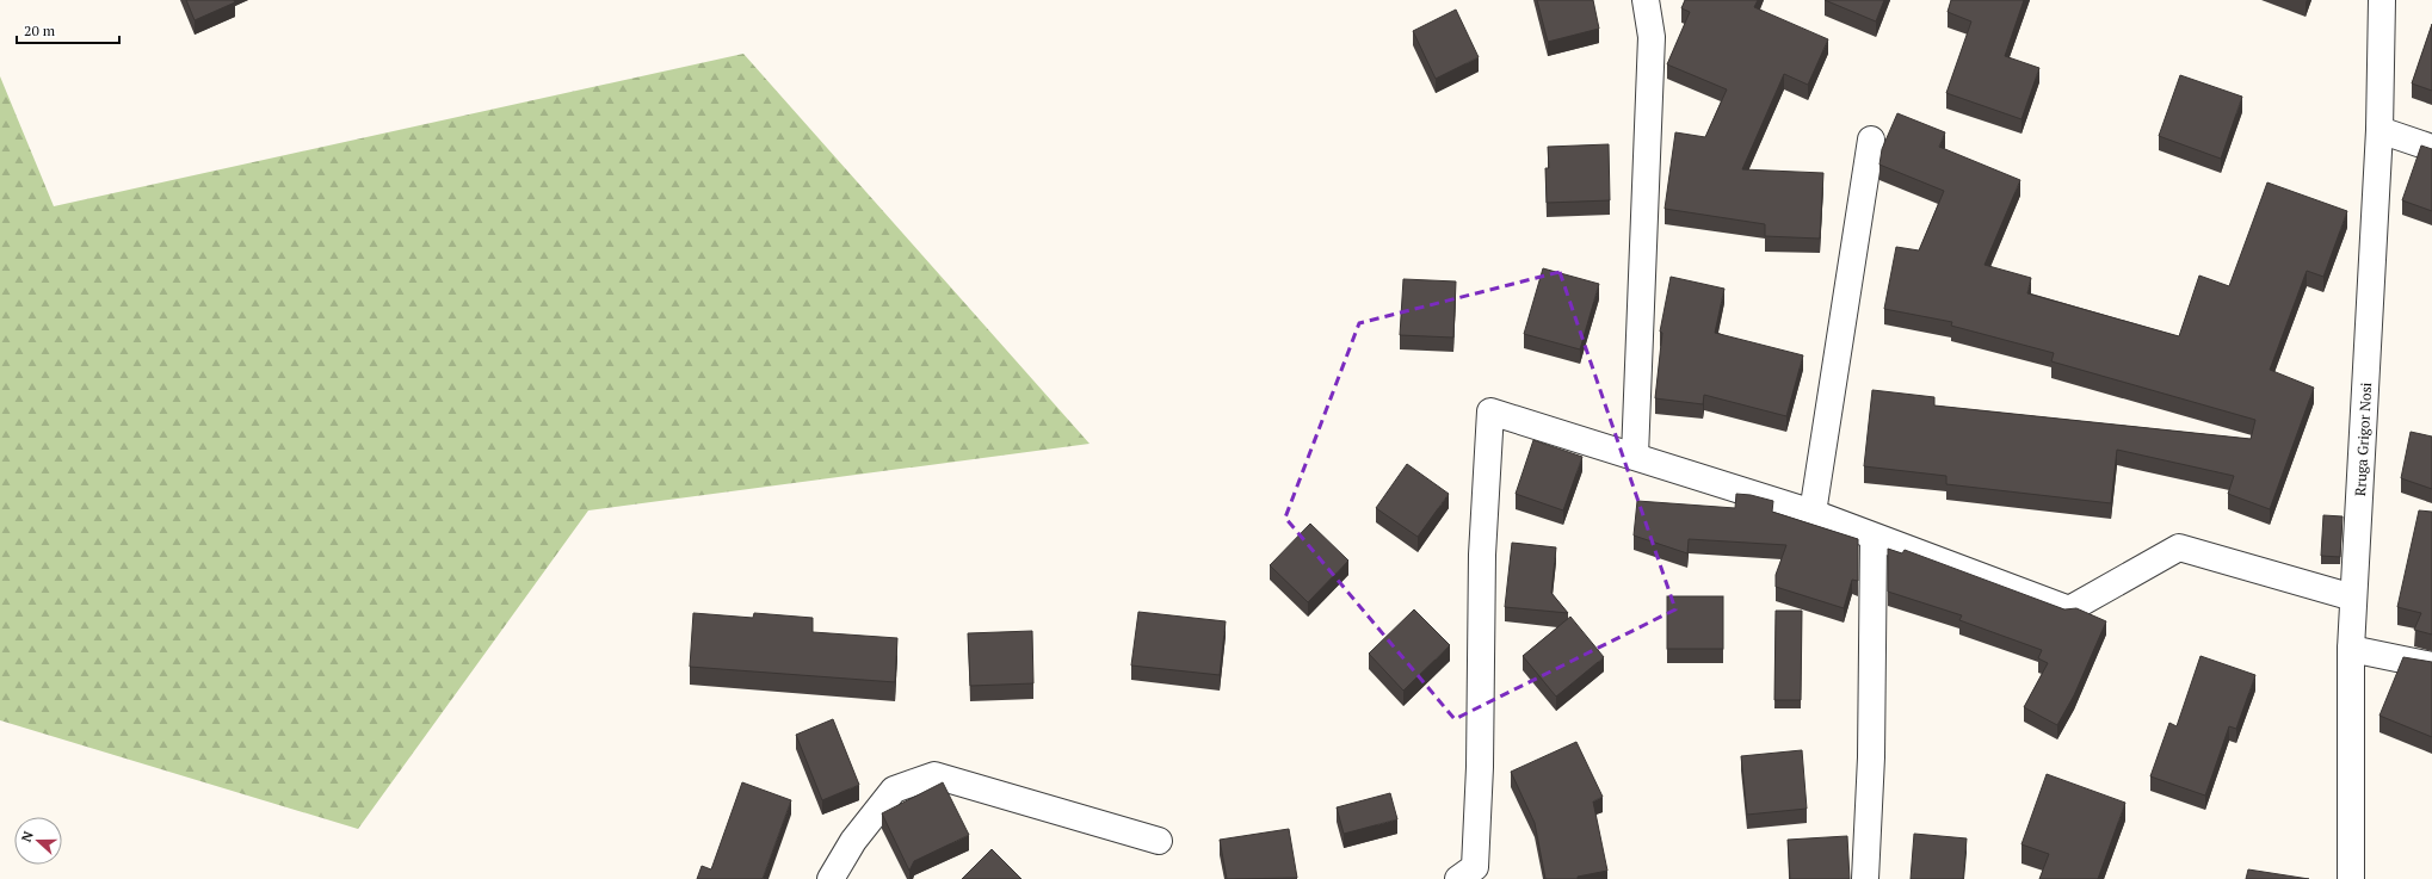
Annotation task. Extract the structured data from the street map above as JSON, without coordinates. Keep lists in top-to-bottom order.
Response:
{
  "streets": {
    "street": ["Rruga Grigor Nosi"]
  },
  "scale_bar": "20 m",
  "north": "left"
}
